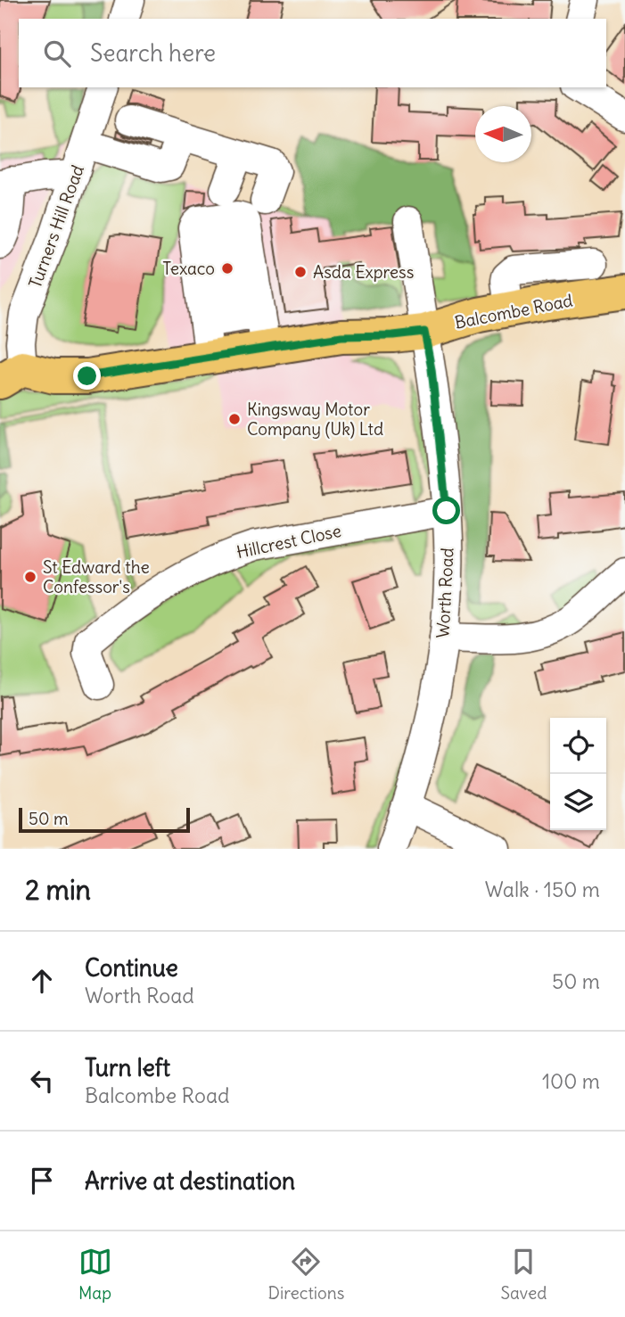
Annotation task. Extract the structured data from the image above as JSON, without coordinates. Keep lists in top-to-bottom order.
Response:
{
  "streets": {
    "main road": ["Balcombe Road"],
    "street": ["Turners Hill Road", "Hillcrest Close", "Worth Road"]
  },
  "crossings": [
    ["Turners Hill Road", "Balcombe Road"],
    ["Balcombe Road", "Worth Road"],
    ["Hillcrest Close", "Worth Road"]
  ],
  "places": [
    "Texaco",
    "Asda Express",
    "Kingsway Motor Company (Uk) Ltd",
    "St Edward the Confessor's"
  ],
  "scale_bar": "50 m",
  "north": "left",
  "page": {
    "search": "Search here",
    "scale": "50 m",
    "heading": ["2 min", "Walk · 150 m"],
    "list": [
      ["Continue", "Worth Road", "50 m"],
      ["Turn left", "Balcombe Road", "100 m"],
      "Arrive at destination"
    ],
    "nav": ["Map", "Directions", "Saved"]
  }
}
